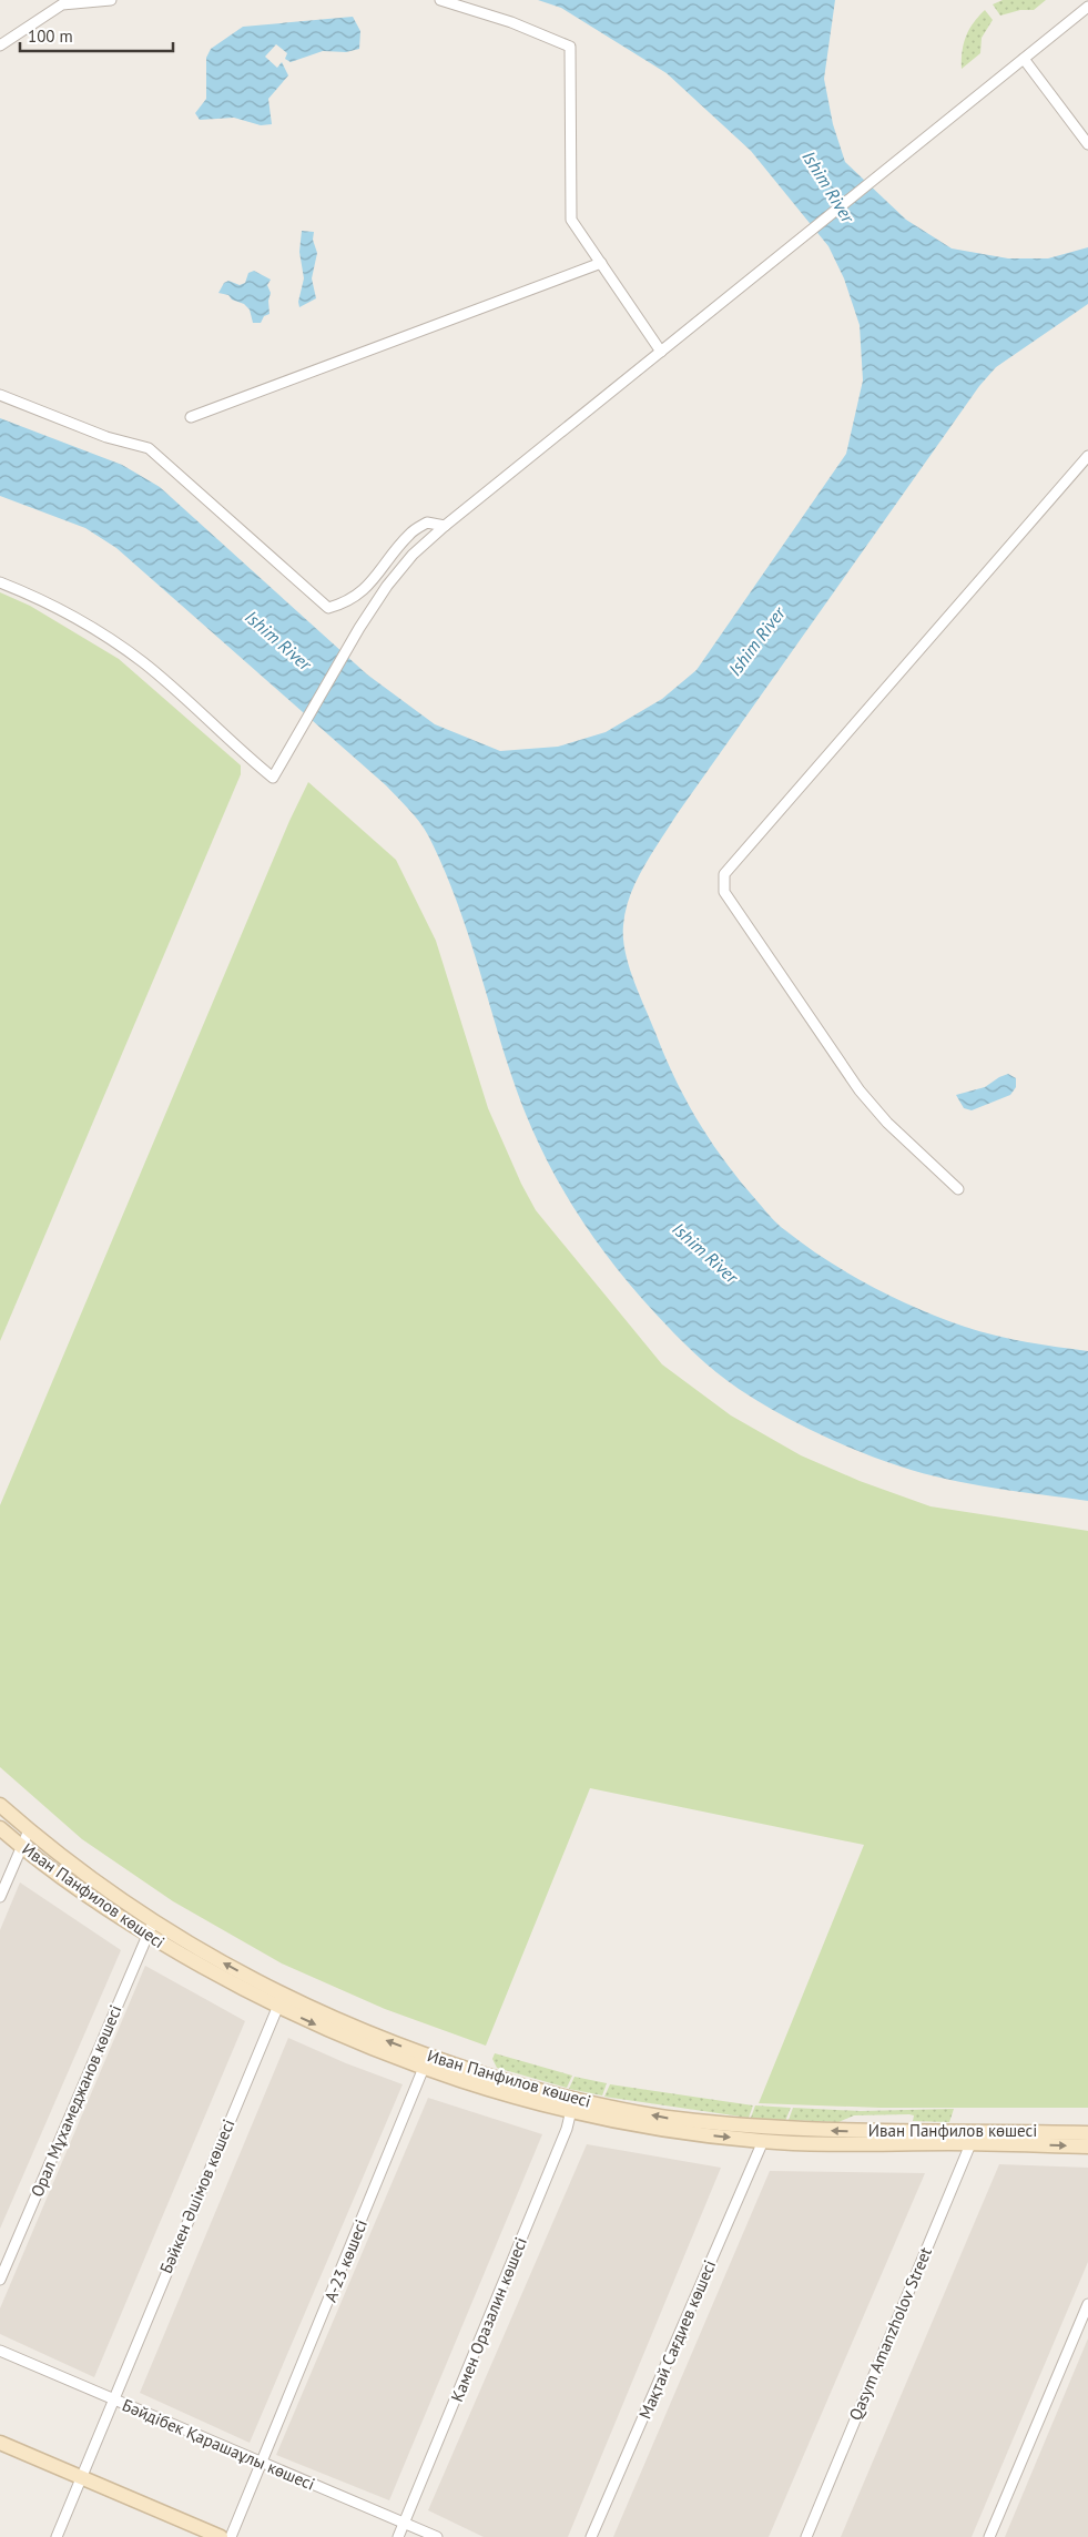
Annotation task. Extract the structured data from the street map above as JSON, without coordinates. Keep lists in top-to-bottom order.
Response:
{
  "streets": {
    "street": [
      "Иван Панфилов көшесі",
      "Орал Мұхамеджанов көшесі",
      "Бәйкен Әшімов көшесі",
      "А-23 көшесі",
      "Камен Оразалин көшесі",
      "Qasym Amanzholov Street",
      "Мақтай Сағдиев көшесі",
      "Бәйдібек Қарашаұлы көшесі"
    ]
  },
  "crossings": [
    ["Иван Панфилов көшесі", "Орал Мұхамеджанов көшесі"],
    ["Иван Панфилов көшесі", "Бәйкен Әшімов көшесі"],
    ["Иван Панфилов көшесі", "А-23 көшесі"],
    ["Иван Панфилов көшесі", "Камен Оразалин көшесі"],
    ["Иван Панфилов көшесі", "Qasym Amanzholov Street"],
    ["Иван Панфилов көшесі", "Мақтай Сағдиев көшесі"],
    ["Бәйкен Әшімов көшесі", "Бәйдібек Қарашаұлы көшесі"],
    ["А-23 көшесі", "Бәйдібек Қарашаұлы көшесі"],
    ["Камен Оразалин көшесі", "Бәйдібек Қарашаұлы көшесі"]
  ],
  "water": ["Ishim River"],
  "scale_bar": "100 m"
}
